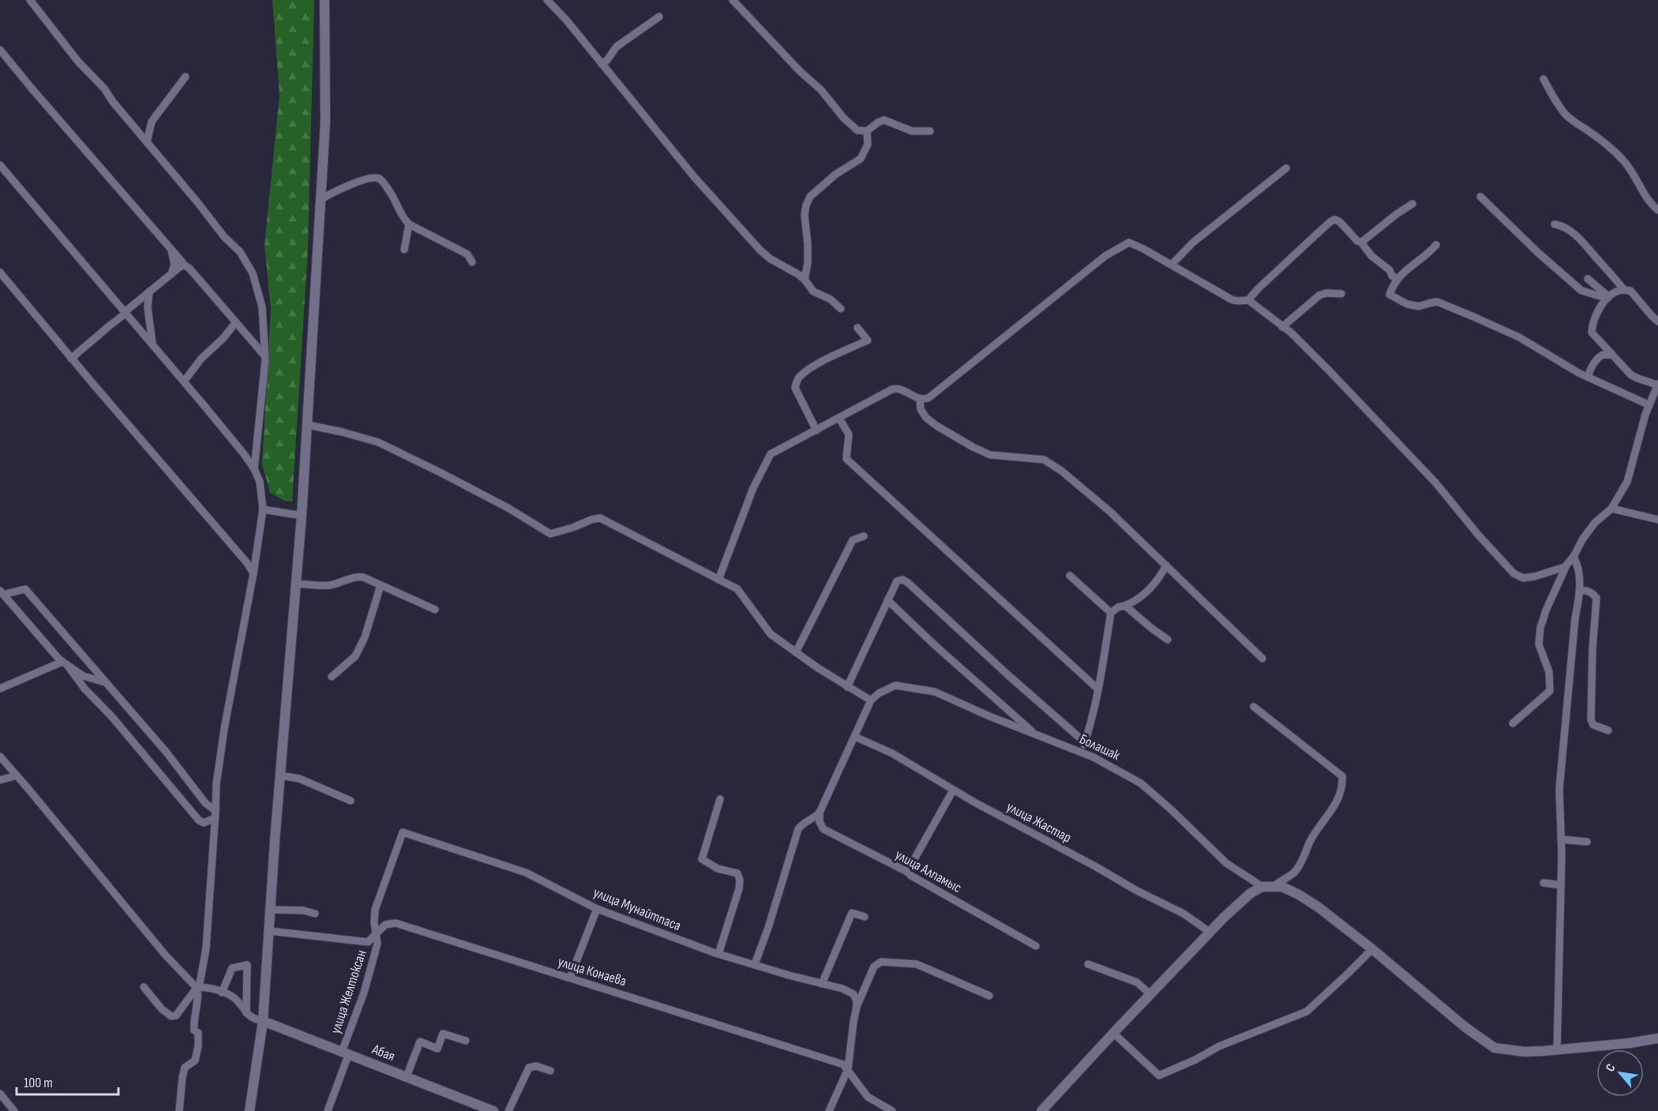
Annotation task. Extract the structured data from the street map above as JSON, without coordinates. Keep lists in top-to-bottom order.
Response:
{
  "streets": {
    "main road": ["Абая"],
    "street": [
      "Болашак",
      "улица Жастар",
      "улица Алпамыс",
      "улица Мунайтпаса",
      "улица Конаева",
      "улица Желтоксан"
    ]
  },
  "crossings": [
    ["улица Мунайтпаса", "улица Желтоксан"],
    ["улица Конаева", "улица Желтоксан"],
    ["улица Желтоксан", "Абая"]
  ],
  "scale_bar": "100 m",
  "north": "top left"
}
